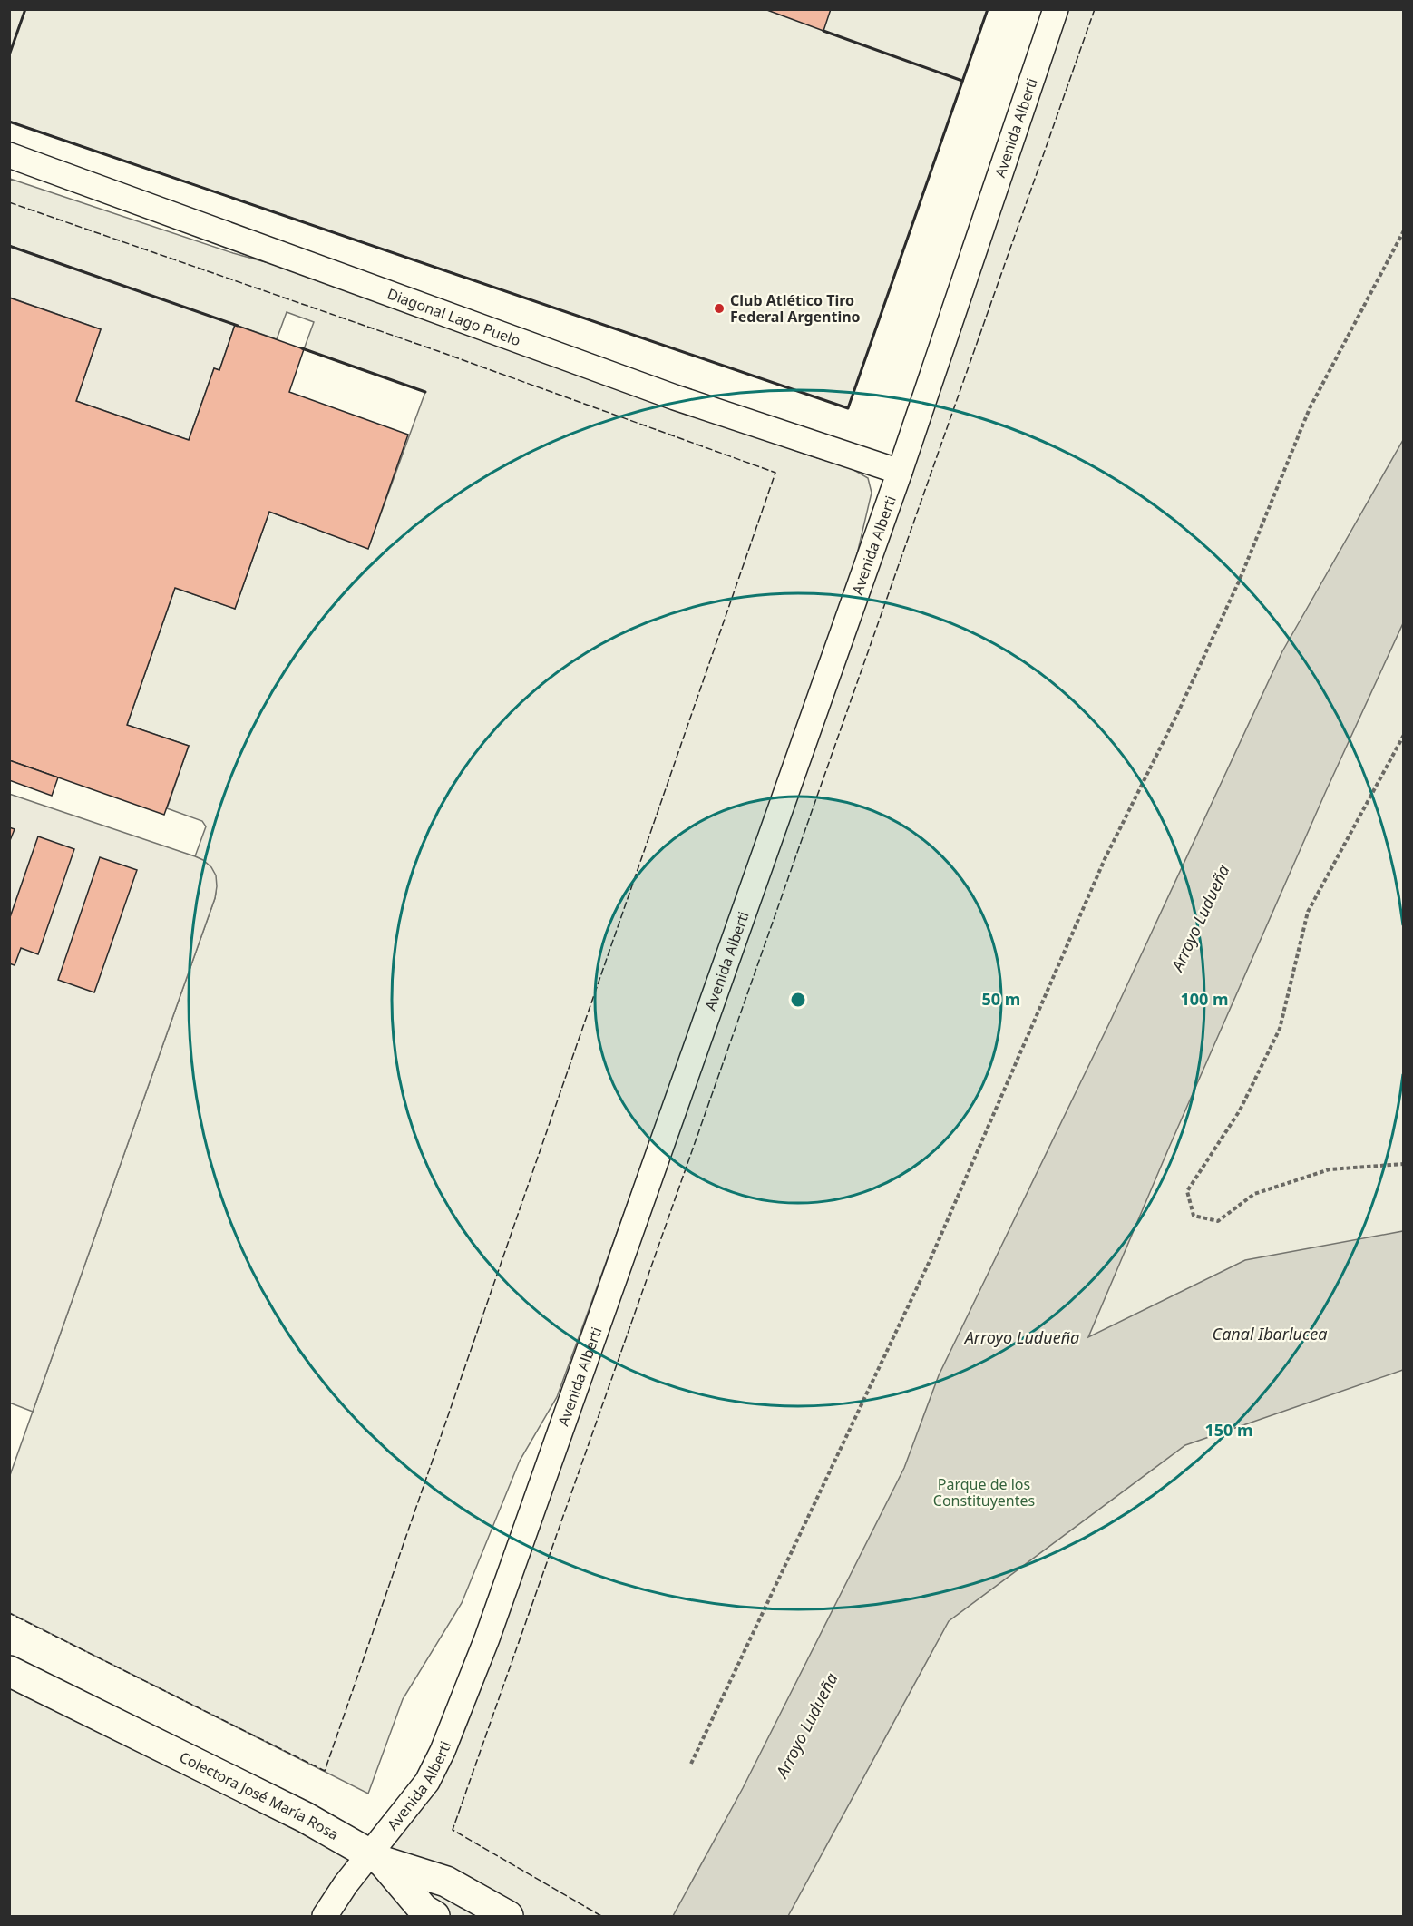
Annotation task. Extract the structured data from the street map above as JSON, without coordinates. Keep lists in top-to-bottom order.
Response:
{
  "streets": {
    "main road": ["Colectora José María Rosa"],
    "street": ["Avenida Alberti", "Diagonal Lago Puelo"]
  },
  "crossings": [
    ["Avenida Alberti", "Diagonal Lago Puelo"],
    ["Avenida Alberti", "Colectora José María Rosa"]
  ],
  "water": ["Arroyo Ludueña", "Canal Ibarlucea"],
  "parks": ["Parque de los Constituyentes"],
  "places": ["Club Atlético Tiro Federal Argentino"],
  "rings": ["50 m", "100 m", "150 m"]
}
